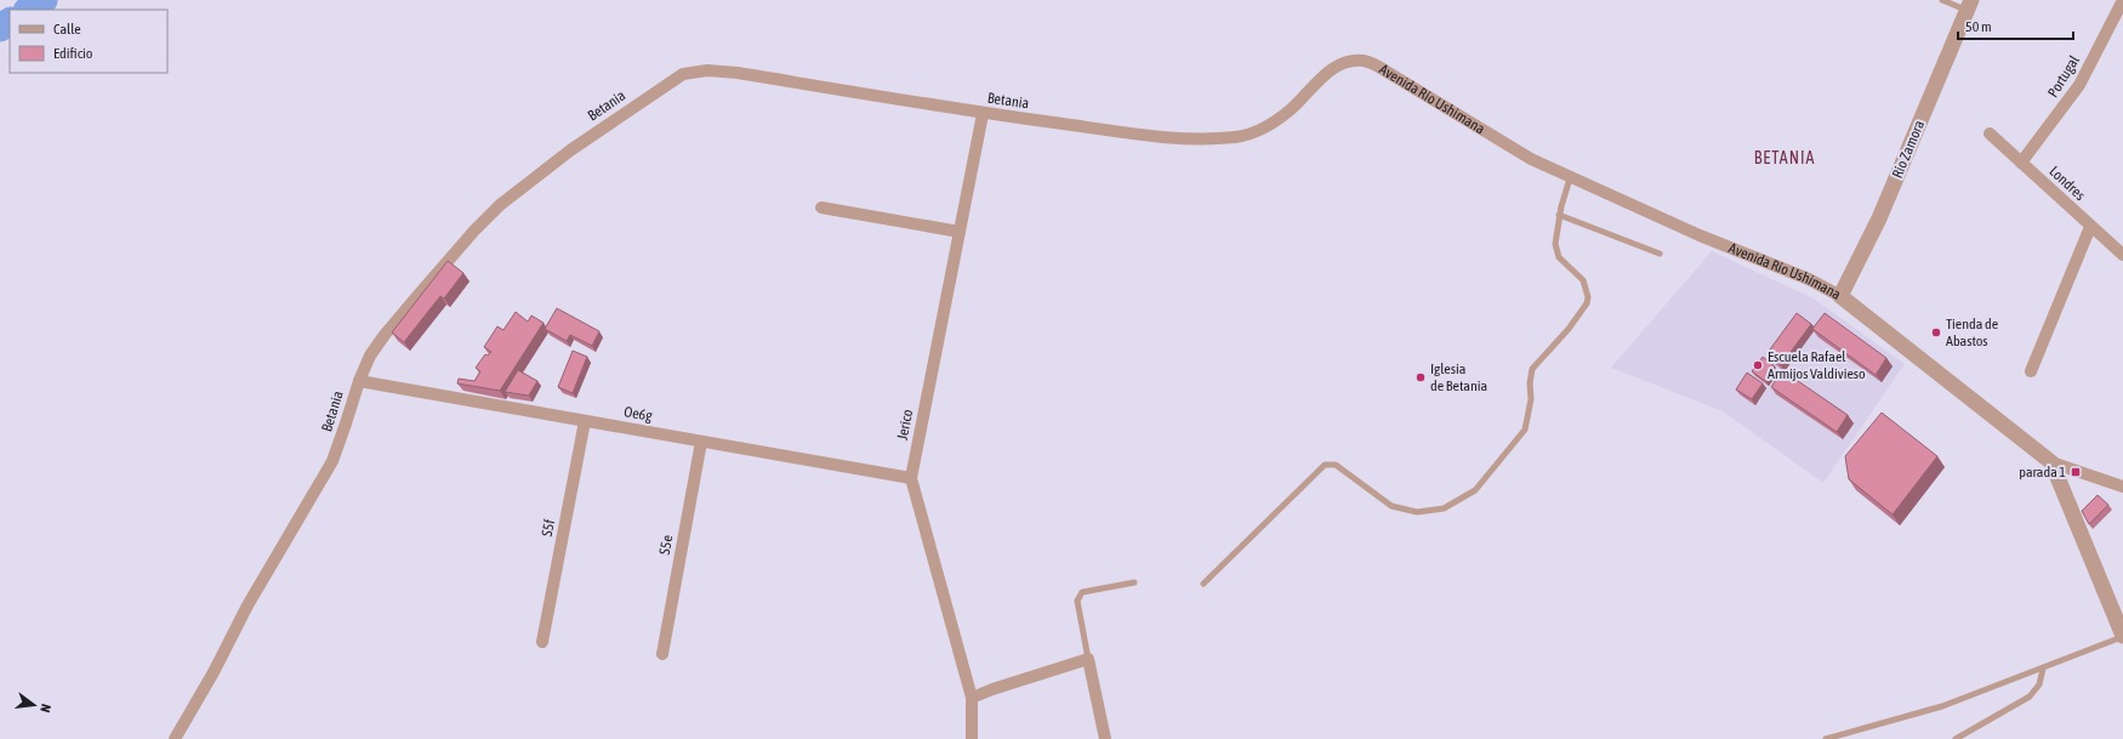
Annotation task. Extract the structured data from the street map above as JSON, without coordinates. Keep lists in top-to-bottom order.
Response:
{
  "streets": {
    "street": [
      "Portugal",
      "Avenida Río Ushimana",
      "Betania",
      "Río Zamora",
      "Londres",
      "Oe6g",
      "Jerico",
      "S5f",
      "S5e"
    ]
  },
  "crossings": [
    ["Portugal", "Londres"],
    ["Avenida Río Ushimana", "Betania"],
    ["Avenida Río Ushimana", "Río Zamora"],
    ["Betania", "Oe6g"],
    ["Betania", "Jerico"],
    ["Oe6g", "Jerico"],
    ["Oe6g", "S5f"],
    ["Oe6g", "S5e"]
  ],
  "districts": ["BETANIA"],
  "places": {
    "other": ["Tienda de Abastos", "Escuela Rafael Armijos Valdivieso", "Iglesia de Betania"],
    "transit": ["parada 1"]
  },
  "legend": ["Calle", "Edificio"],
  "scale_bar": "50 m",
  "north": "right"
}
